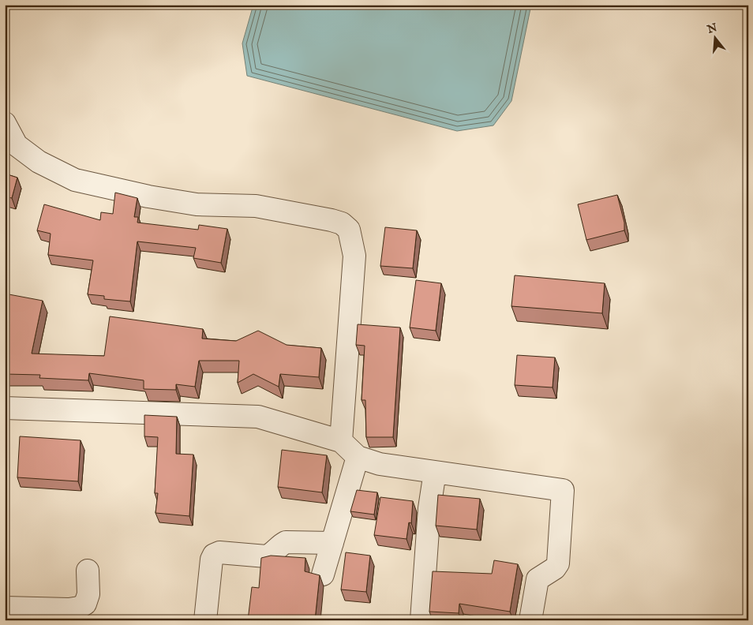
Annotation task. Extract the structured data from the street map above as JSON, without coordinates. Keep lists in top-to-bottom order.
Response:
{
  "north": "top"
}
